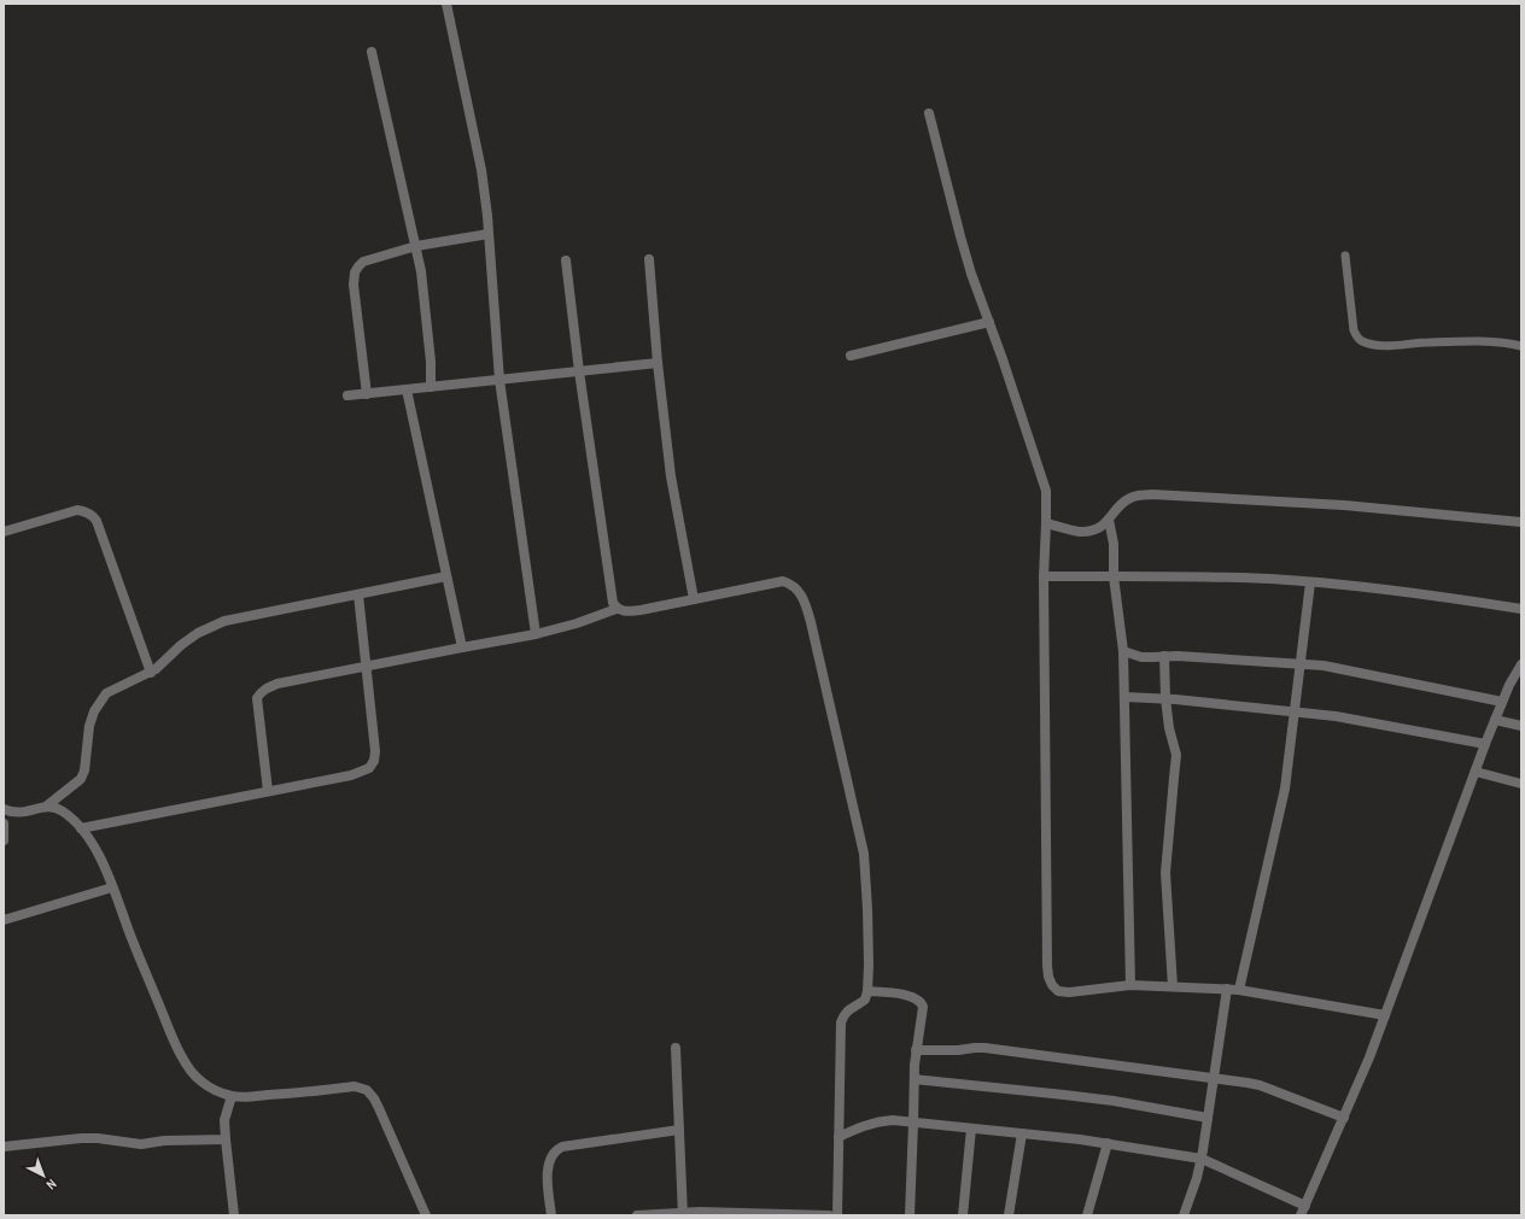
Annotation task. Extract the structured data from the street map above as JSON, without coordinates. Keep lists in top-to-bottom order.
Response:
{
  "north": "bottom right"
}
